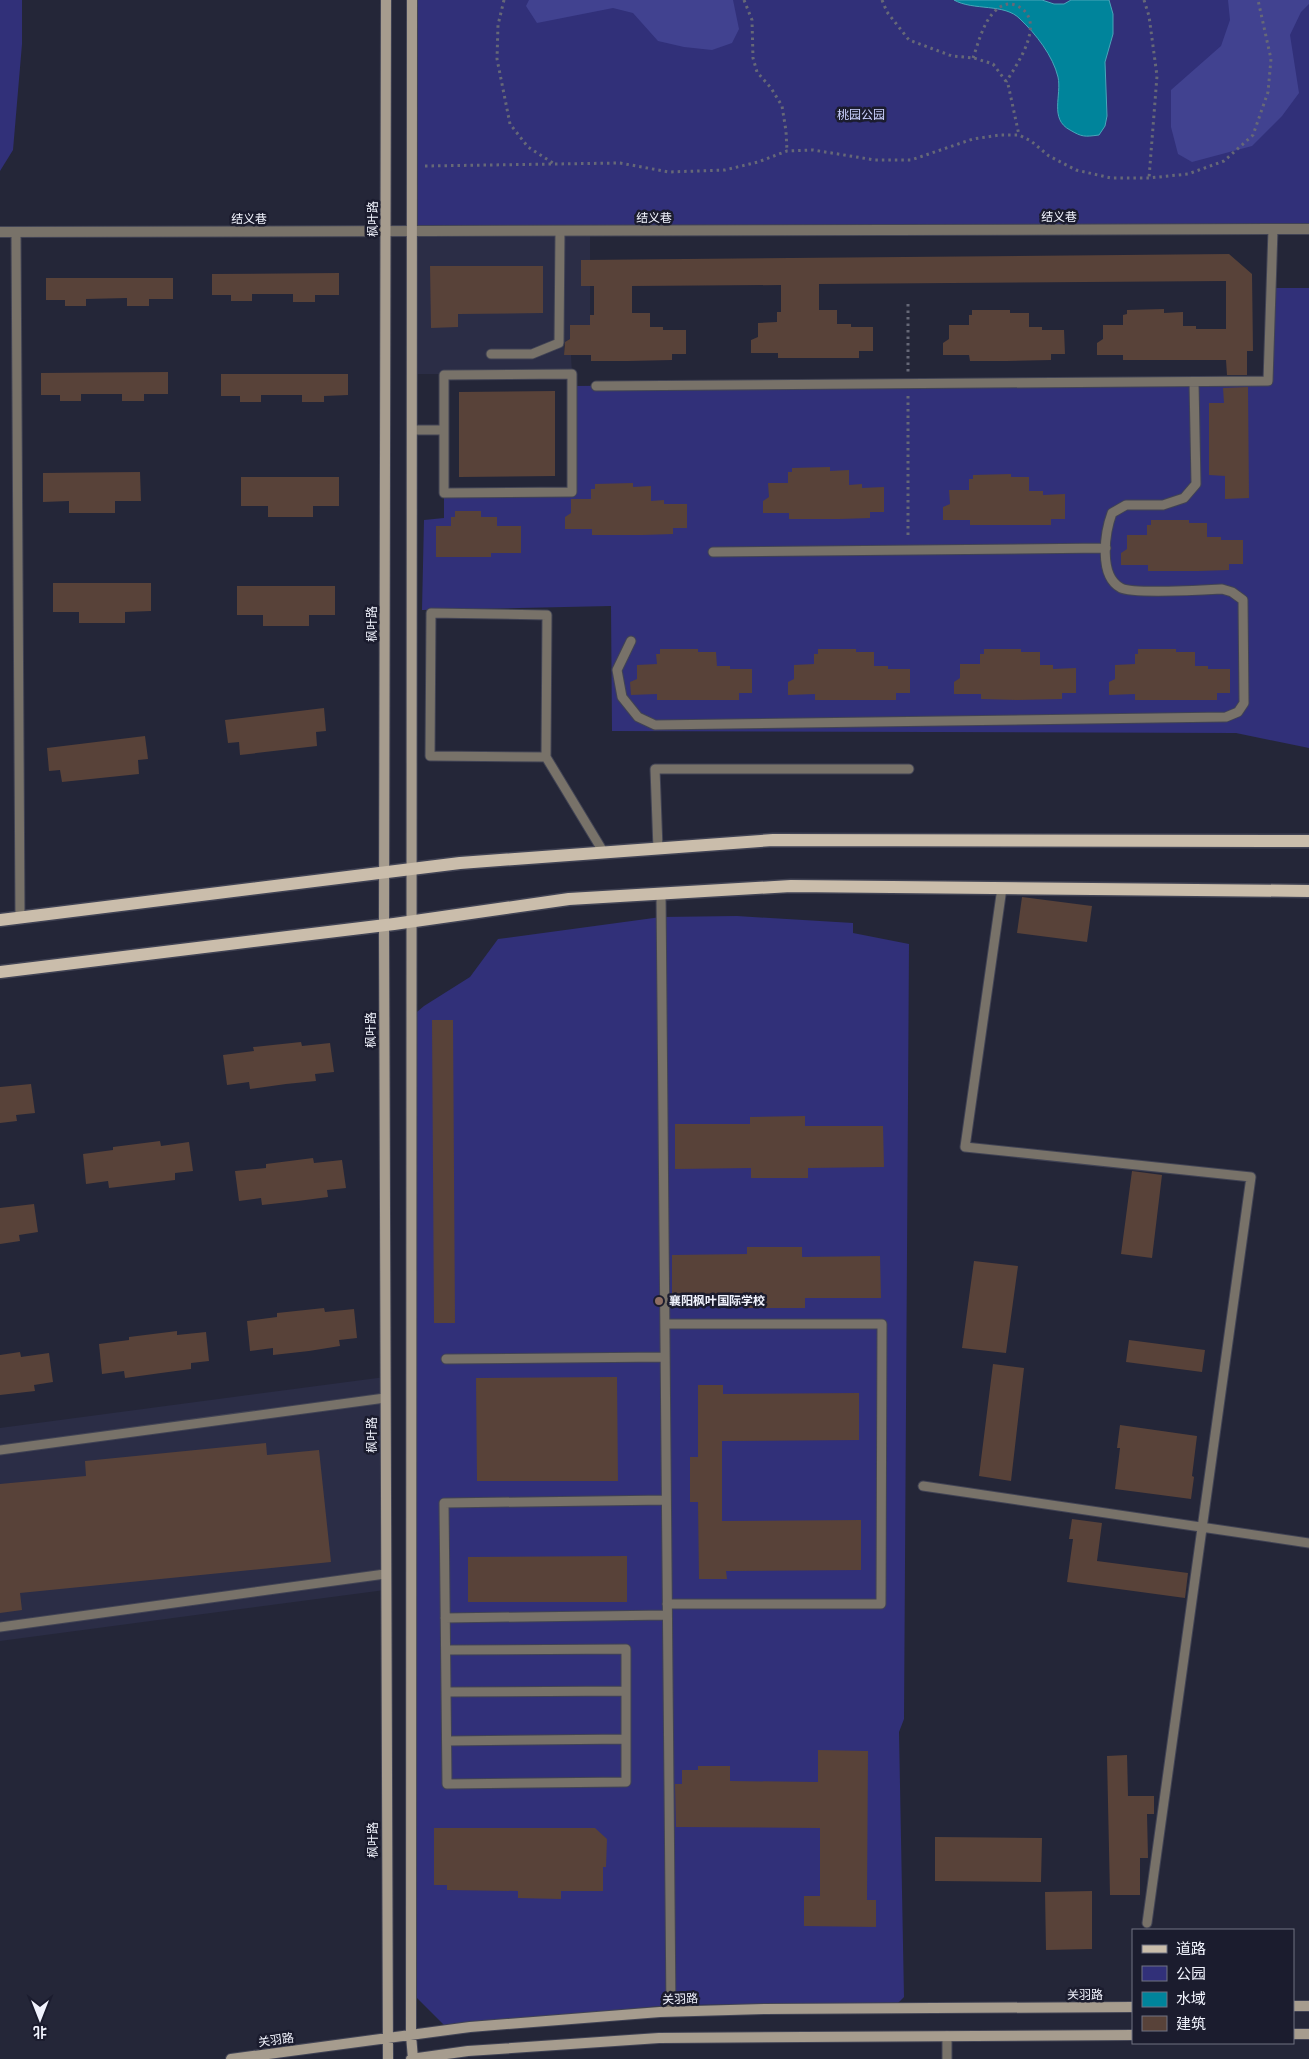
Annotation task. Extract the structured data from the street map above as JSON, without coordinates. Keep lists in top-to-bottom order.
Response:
{
  "streets": {
    "street": ["结义巷", "枫叶路", "关羽路"]
  },
  "crossings": [
    ["结义巷", "枫叶路"],
    ["枫叶路", "关羽路"]
  ],
  "parks": ["桃园公园"],
  "places": ["襄阳枫叶国际学校"],
  "legend": [
    "道路",
    "公园",
    "水域",
    "建筑"
  ],
  "north": "bottom"
}
